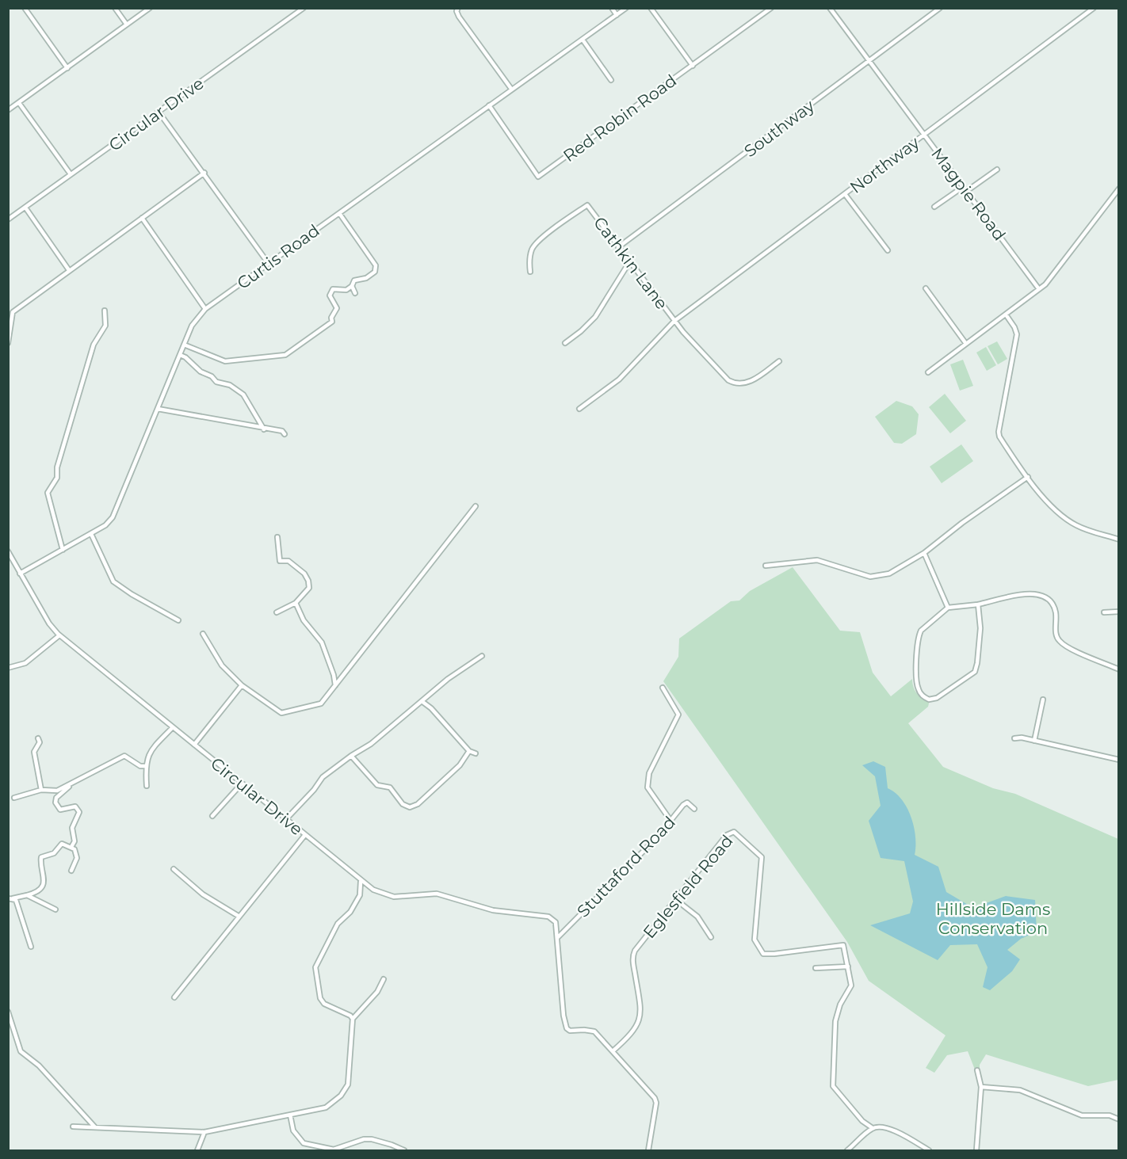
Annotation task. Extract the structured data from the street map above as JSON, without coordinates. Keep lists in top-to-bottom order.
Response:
{
  "streets": {
    "street": [
      "Circular Drive",
      "Red Robin Road",
      "Southway",
      "Northway",
      "Magpie Road",
      "Curtis Road",
      "Cathkin Lane",
      "Stuttaford Road",
      "Eglesfield Road"
    ]
  },
  "crossings": [
    ["Circular Drive", "Curtis Road"],
    ["Circular Drive", "Stuttaford Road"],
    ["Red Robin Road", "Curtis Road"],
    ["Southway", "Magpie Road"],
    ["Southway", "Cathkin Lane"],
    ["Northway", "Magpie Road"],
    ["Northway", "Cathkin Lane"]
  ],
  "parks": ["Hillside Dams Conservation"]
}
